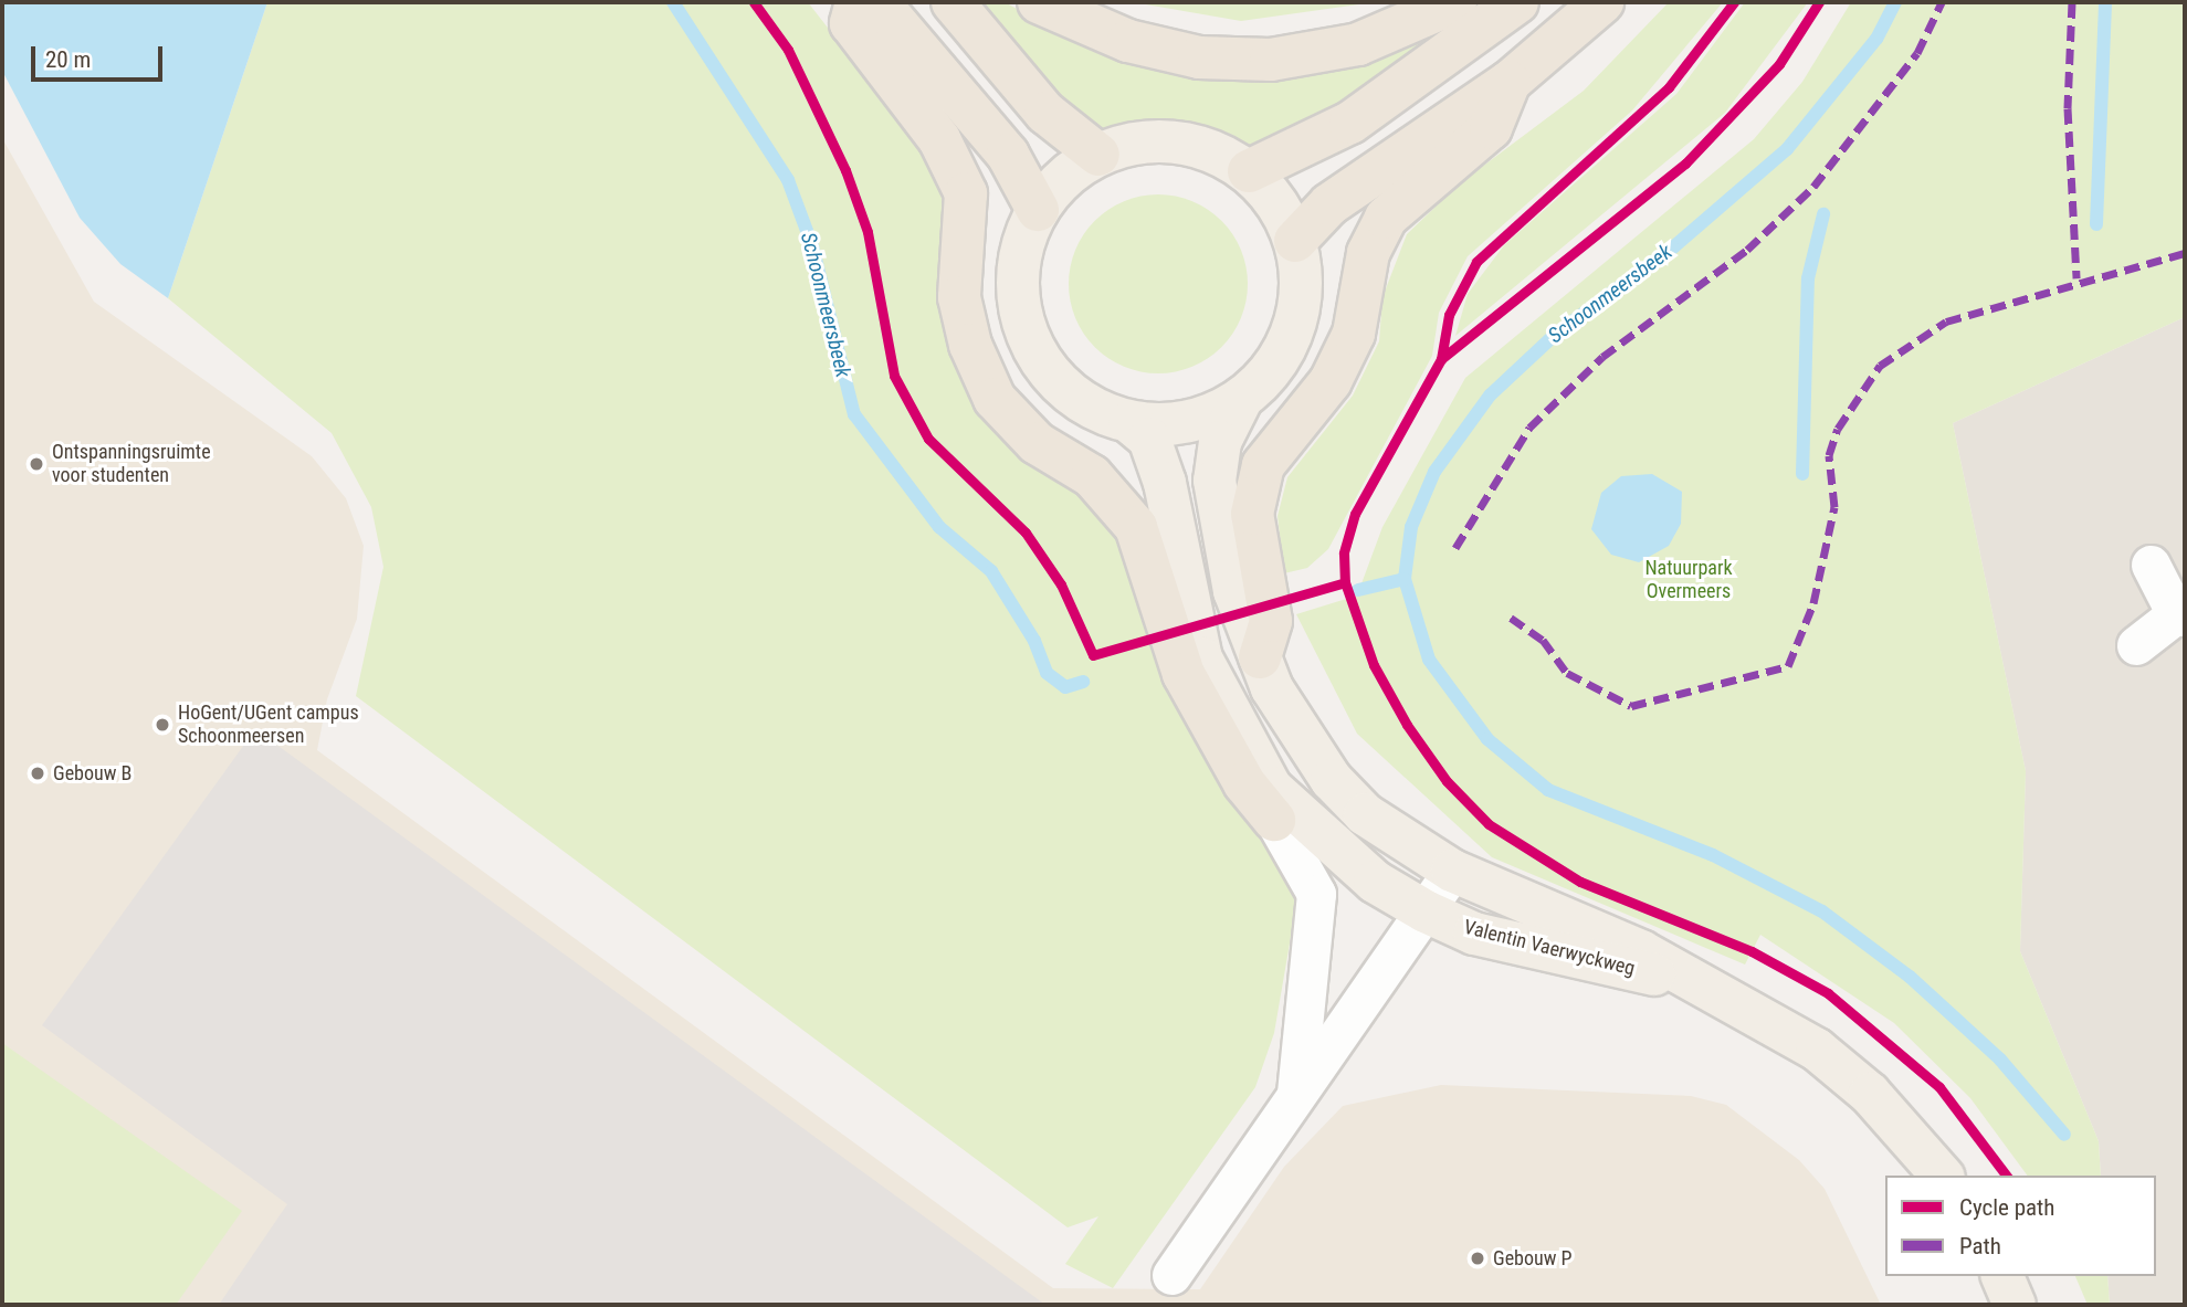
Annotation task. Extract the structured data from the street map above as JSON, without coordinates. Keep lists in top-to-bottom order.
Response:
{
  "streets": {
    "main road": ["Valentin Vaerwyckweg"]
  },
  "water": ["Schoonmeersbeek"],
  "parks": ["Natuurpark Overmeers"],
  "places": [
    "Ontspanningsruimte voor studenten",
    "HoGent/UGent campus Schoonmeersen",
    "Gebouw B",
    "Gebouw P"
  ],
  "legend": ["Cycle path", "Path"],
  "scale_bar": "20 m"
}
